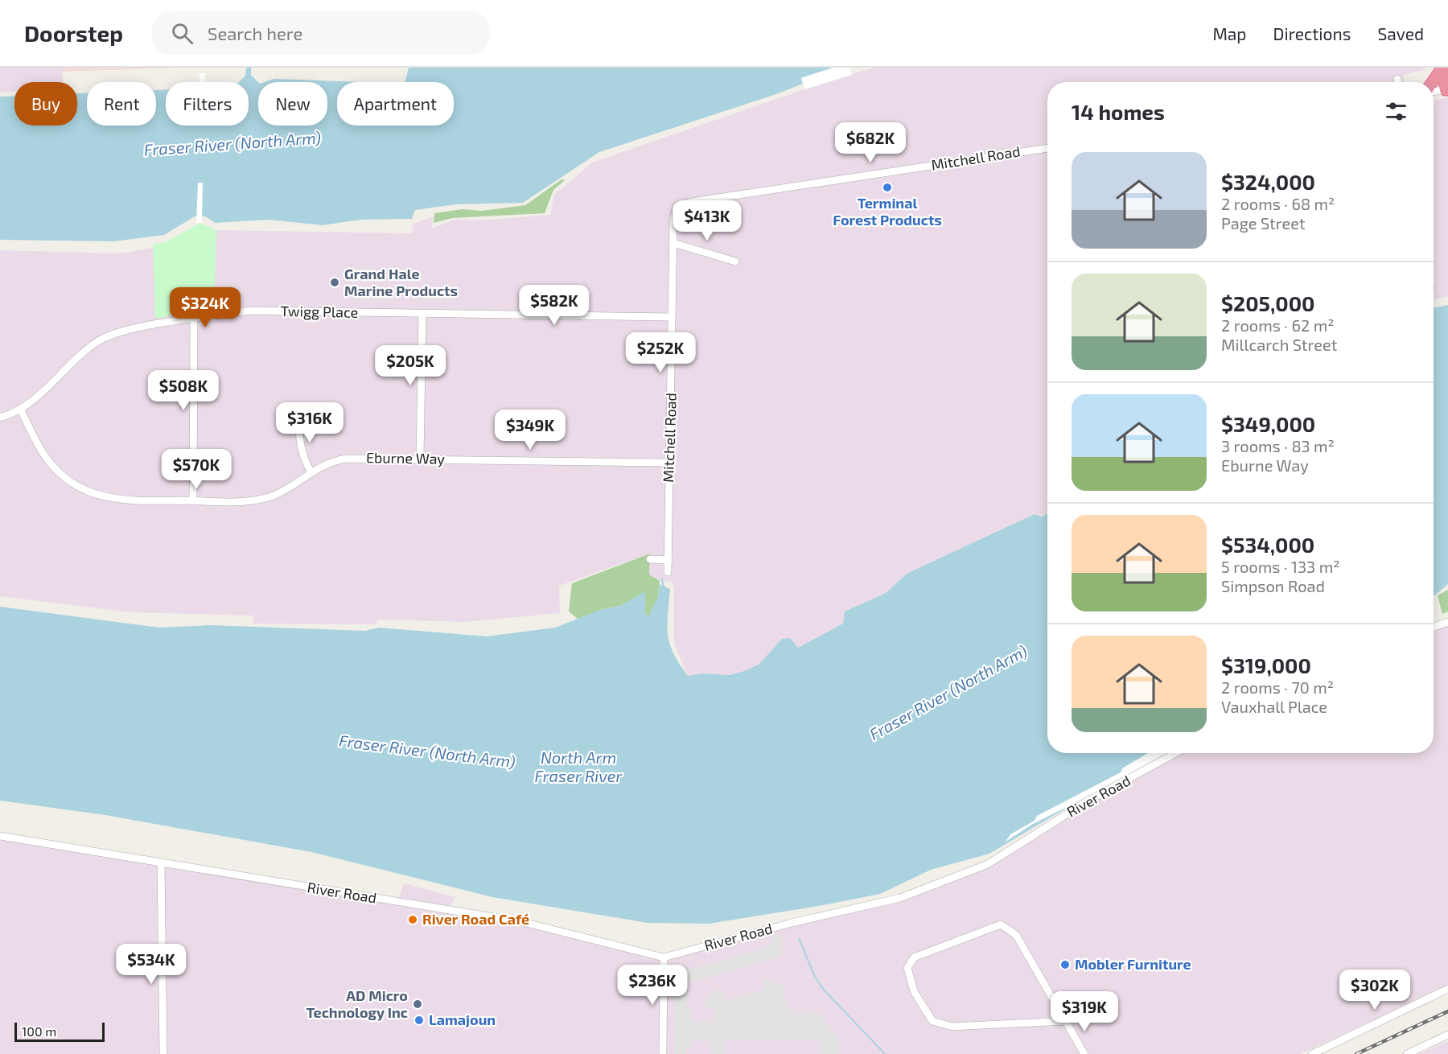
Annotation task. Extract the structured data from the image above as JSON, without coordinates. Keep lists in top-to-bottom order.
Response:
{
  "streets": {
    "street": [
      "Mitchell Road",
      "Twigg Place",
      "Eburne Way",
      "River Road"
    ]
  },
  "crossings": [
    ["Mitchell Road", "Twigg Place"],
    ["Mitchell Road", "Eburne Way"],
    ["Twigg Place", "Eburne Way"]
  ],
  "water": ["Fraser River (North Arm)", "North Arm Fraser River"],
  "places": [
    "Terminal Forest Products",
    "Grand Hale Marine Products",
    "River Road Café",
    "Mobler Furniture",
    "AD Micro Technology Inc",
    "Lamajoun"
  ],
  "scale_bar": "100 m",
  "page": {
    "header": "Doorstep",
    "search": "Search here",
    "nav": ["Map", "Directions", "Saved"],
    "chip": [
      "Buy",
      "Rent",
      "Filters",
      "New",
      "Apartment"
    ],
    "heading": "14 homes",
    "price": [
      "$682K",
      "$413K",
      "$582K",
      "$324K",
      "$252K",
      "$205K",
      "$508K",
      "$316K",
      "$349K",
      "$570K",
      "$534K",
      "$236K",
      "$302K",
      "$319K"
    ],
    "list": [
      {
        "name": "$324,000",
        "note": "2 rooms · 68 m² · Page Street"
      },
      {
        "name": "$205,000",
        "note": "2 rooms · 62 m² · Millcarch Street"
      },
      {
        "name": "$349,000",
        "note": "3 rooms · 83 m² · Eburne Way"
      },
      {
        "name": "$534,000",
        "note": "5 rooms · 133 m² · Simpson Road"
      },
      {
        "name": "$319,000",
        "note": "2 rooms · 70 m² · Vauxhall Place"
      }
    ],
    "scale": "100 m"
  }
}
